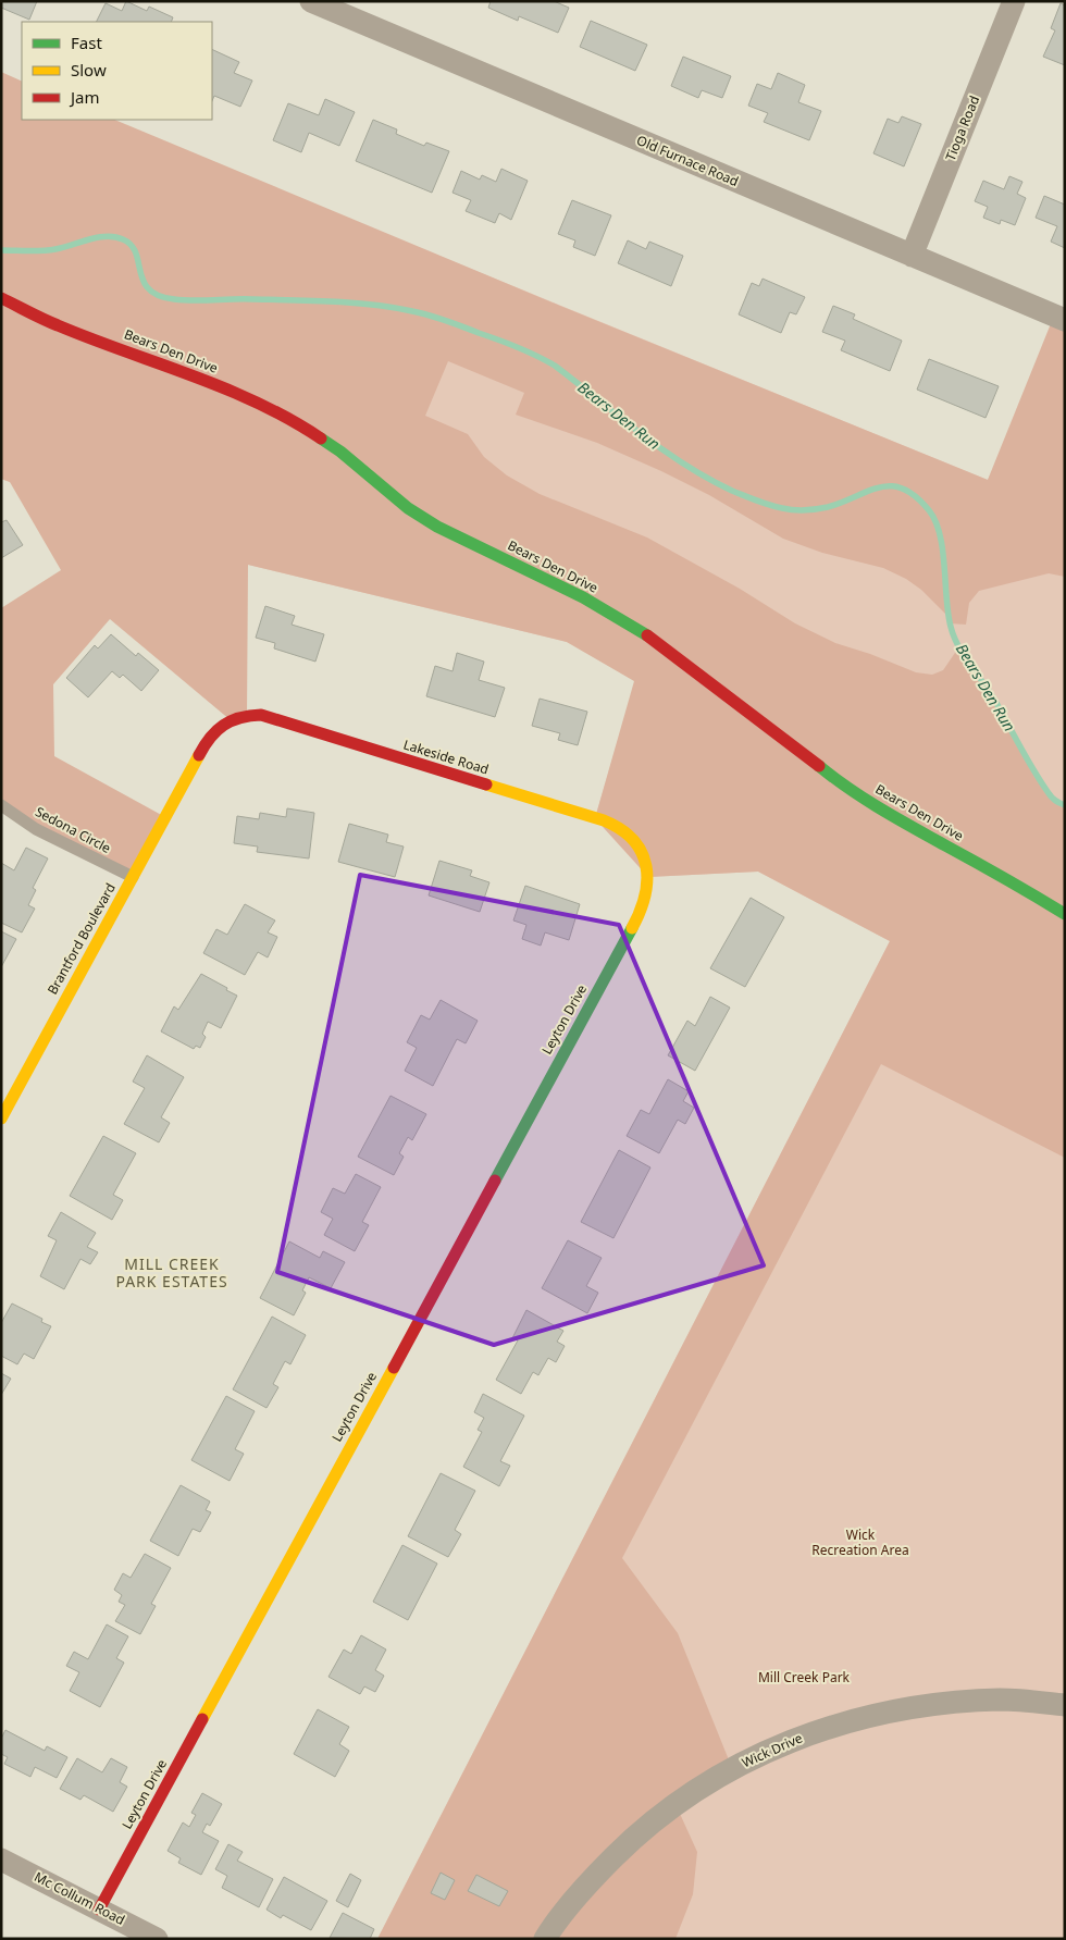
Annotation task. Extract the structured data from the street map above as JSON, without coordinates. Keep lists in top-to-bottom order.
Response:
{
  "streets": {
    "street": [
      "Tioga Road",
      "Old Furnace Road",
      "Bears Den Drive",
      "Lakeside Road",
      "Brantford Boulevard",
      "Leyton Drive",
      "Wick Drive",
      "Mc Collum Road"
    ],
    "lane": ["Sedona Circle"]
  },
  "crossings": [
    ["Tioga Road", "Old Furnace Road"],
    ["Lakeside Road", "Brantford Boulevard"],
    ["Lakeside Road", "Leyton Drive"],
    ["Sedona Circle", "Brantford Boulevard"],
    ["Leyton Drive", "Mc Collum Road"]
  ],
  "districts": ["MILL CREEK PARK ESTATES"],
  "water": ["Bears Den Run"],
  "parks": ["Wick Recreation Area", "Mill Creek Park"],
  "legend": ["Fast", "Slow", "Jam"]
}
